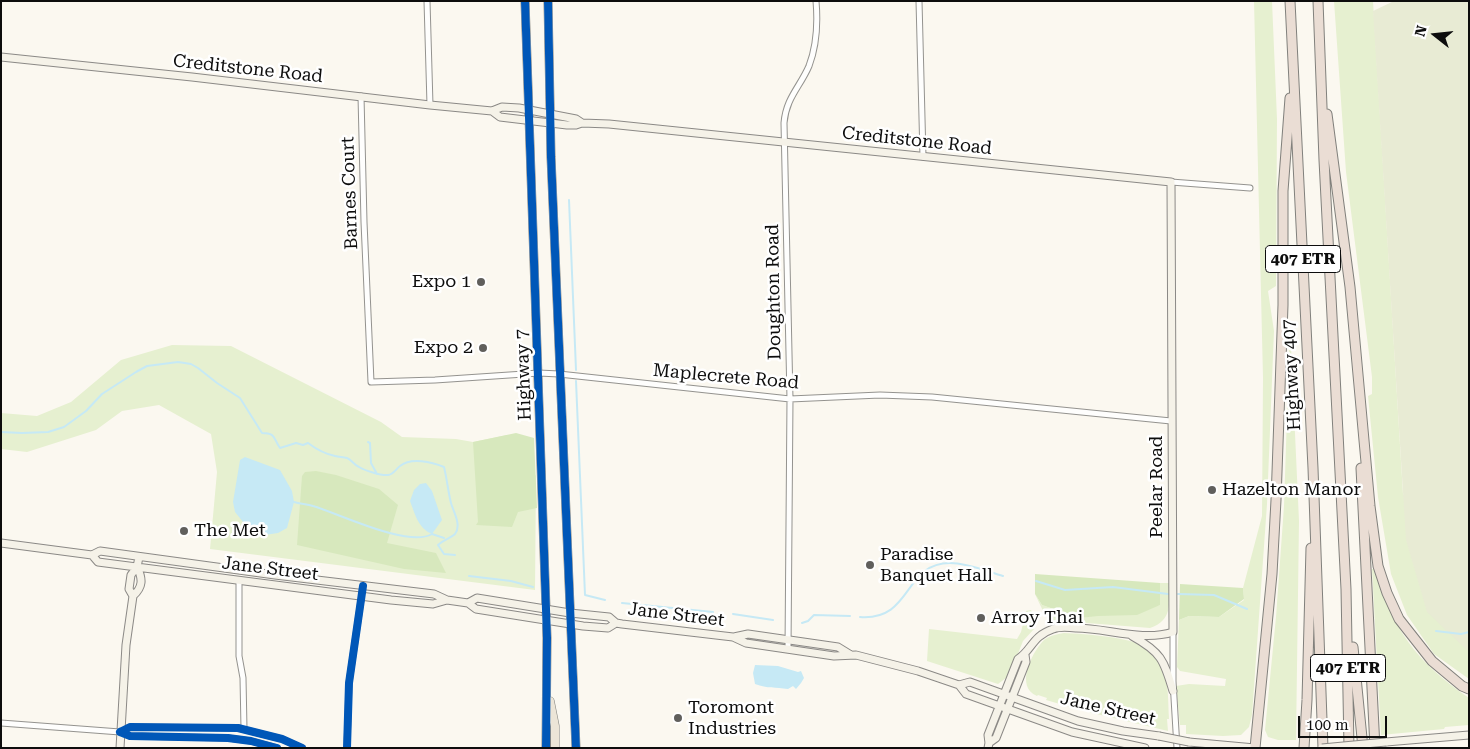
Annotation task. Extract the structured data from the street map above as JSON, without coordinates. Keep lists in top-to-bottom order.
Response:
{
  "streets": {
    "highway": ["407 ETR", "Highway 407"],
    "main road": ["Highway 7"],
    "street": [
      "Creditstone Road",
      "Barnes Court",
      "Doughton Road",
      "Maplecrete Road",
      "Peelar Road",
      "Jane Street"
    ]
  },
  "crossings": [
    ["Creditstone Road", "Barnes Court"],
    ["Creditstone Road", "Doughton Road"],
    ["Creditstone Road", "Highway 7"],
    ["Creditstone Road", "Peelar Road"],
    ["Barnes Court", "Maplecrete Road"],
    ["Doughton Road", "Maplecrete Road"],
    ["Doughton Road", "Jane Street"],
    ["Highway 7", "Maplecrete Road"],
    ["Highway 7", "Jane Street"],
    ["Maplecrete Road", "Peelar Road"]
  ],
  "places": [
    "Expo 1",
    "Expo 2",
    "Hazelton Manor",
    "The Met",
    "Paradise Banquet Hall",
    "Arroy Thai",
    "Toromont Industries"
  ],
  "scale_bar": "100 m",
  "north": "left"
}
